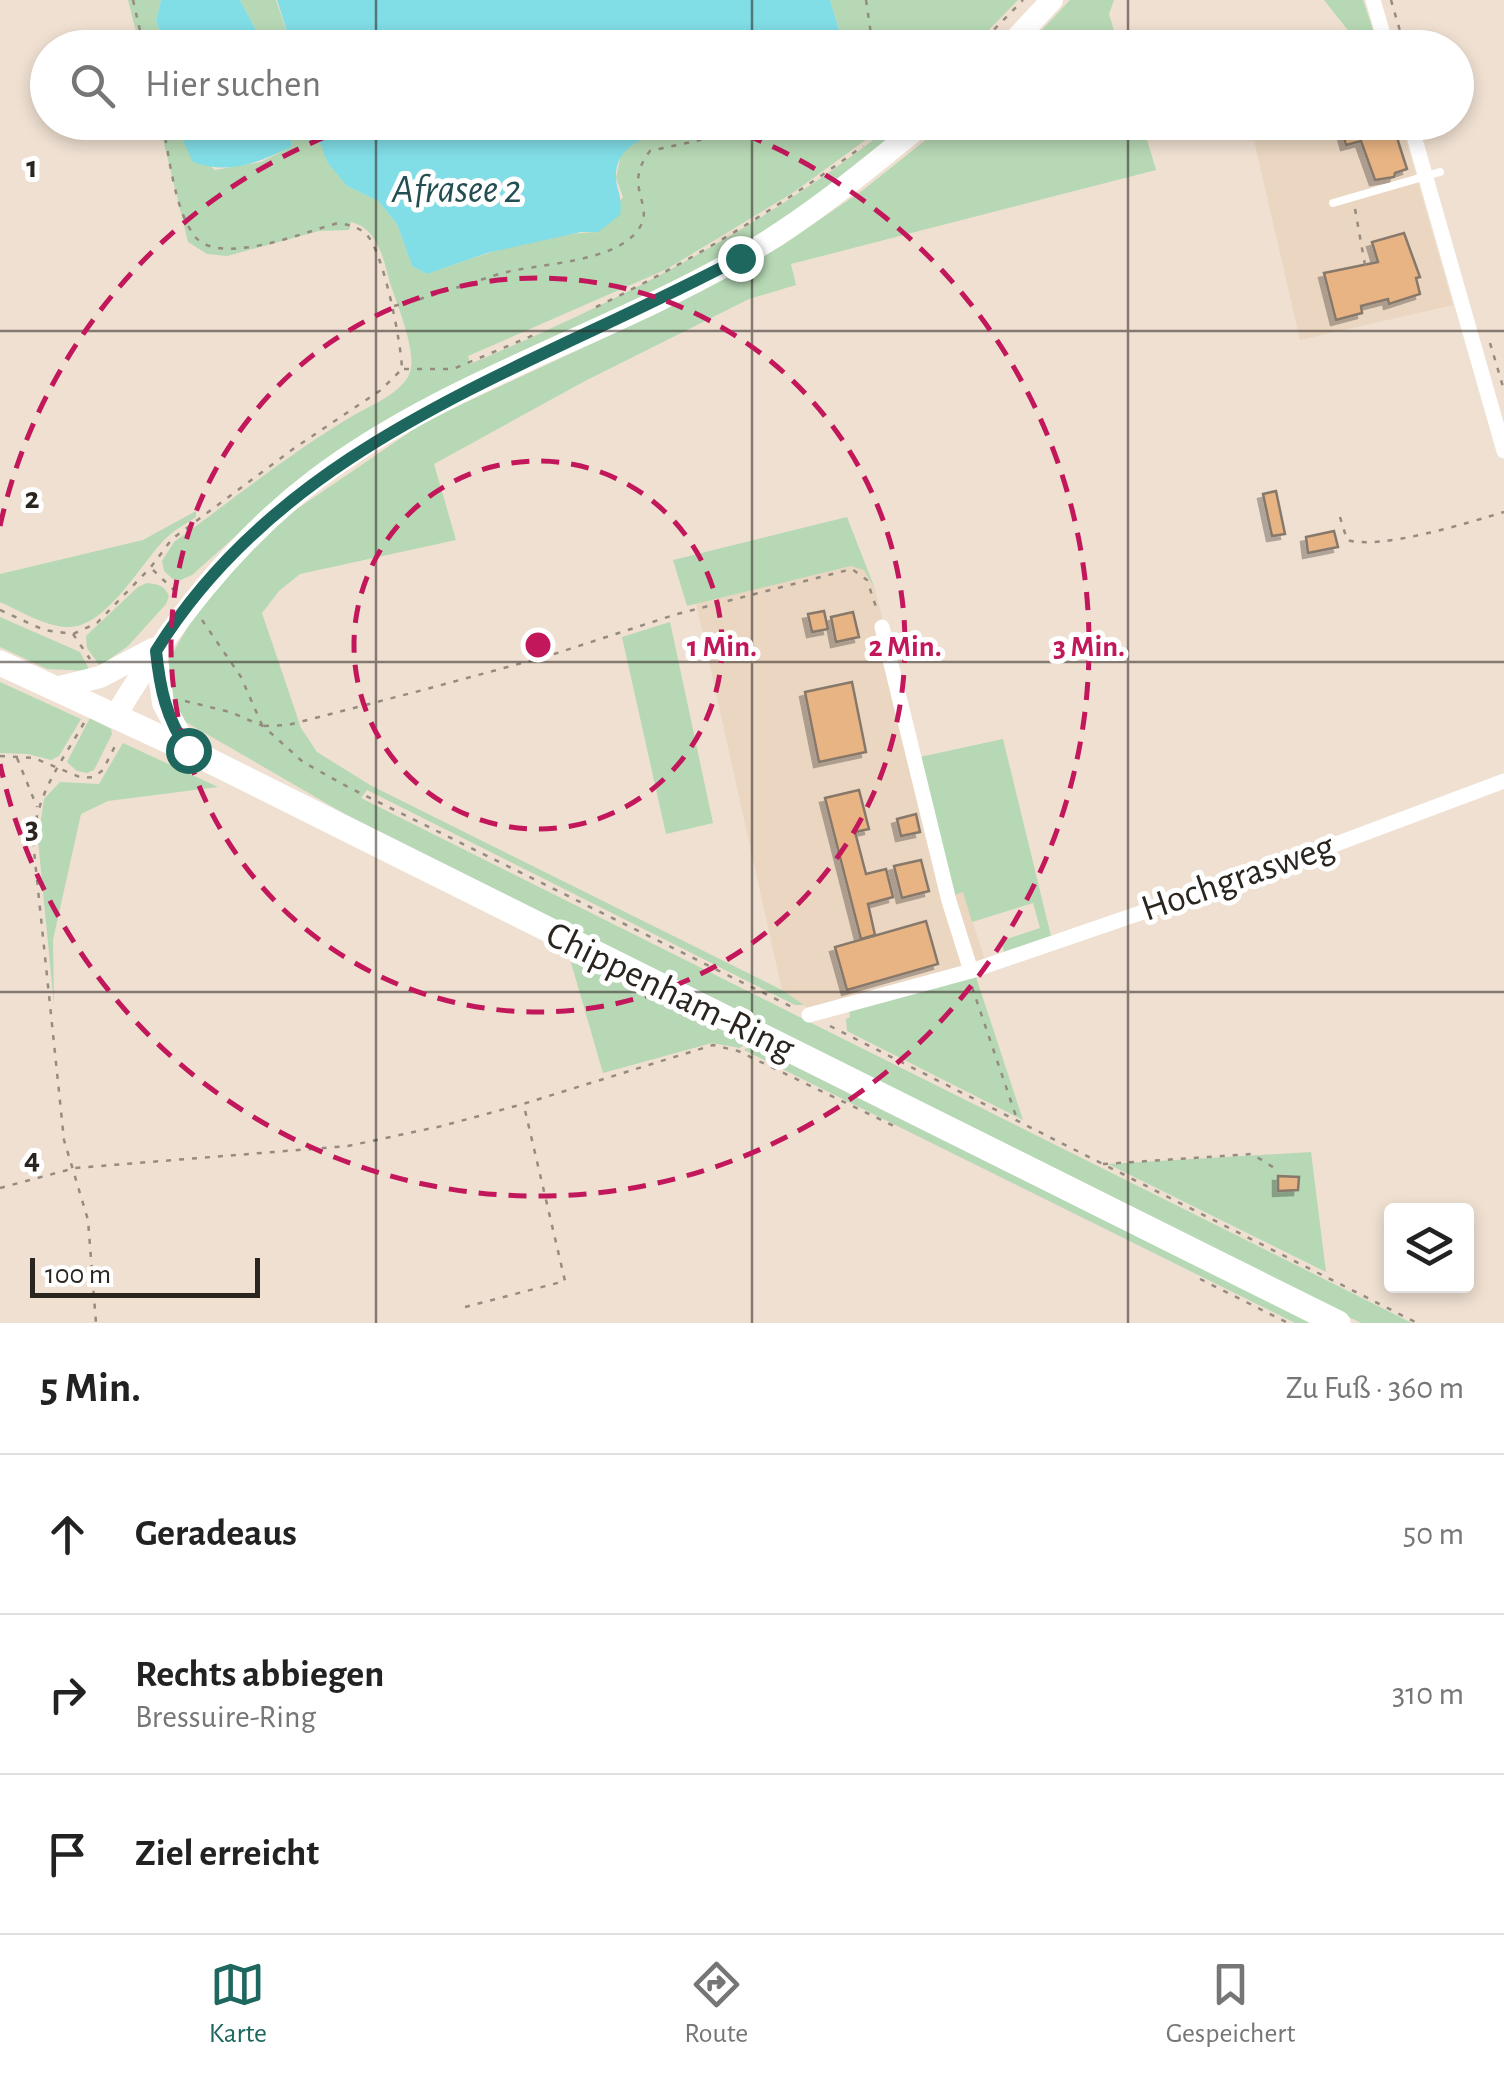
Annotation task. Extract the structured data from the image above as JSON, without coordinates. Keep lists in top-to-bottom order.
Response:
{
  "streets": {
    "main road": ["Chippenham-Ring"],
    "street": ["Hochgrasweg"]
  },
  "water": ["Afrasee 2"],
  "scale_bar": "100 m",
  "page": {
    "search": "Hier suchen",
    "scale": "100 m",
    "heading": ["5 Min.", "Zu Fuß · 360 m"],
    "list": [
      ["Geradeaus", "50 m"],
      ["Rechts abbiegen", "Bressuire-Ring", "310 m"],
      "Ziel erreicht"
    ],
    "nav": ["Karte", "Route", "Gespeichert"]
  },
  "grid": {
    "rows": [
      "1",
      "2",
      "3",
      "4"
    ]
  },
  "rings": ["1 Min.", "2 Min.", "3 Min."]
}
